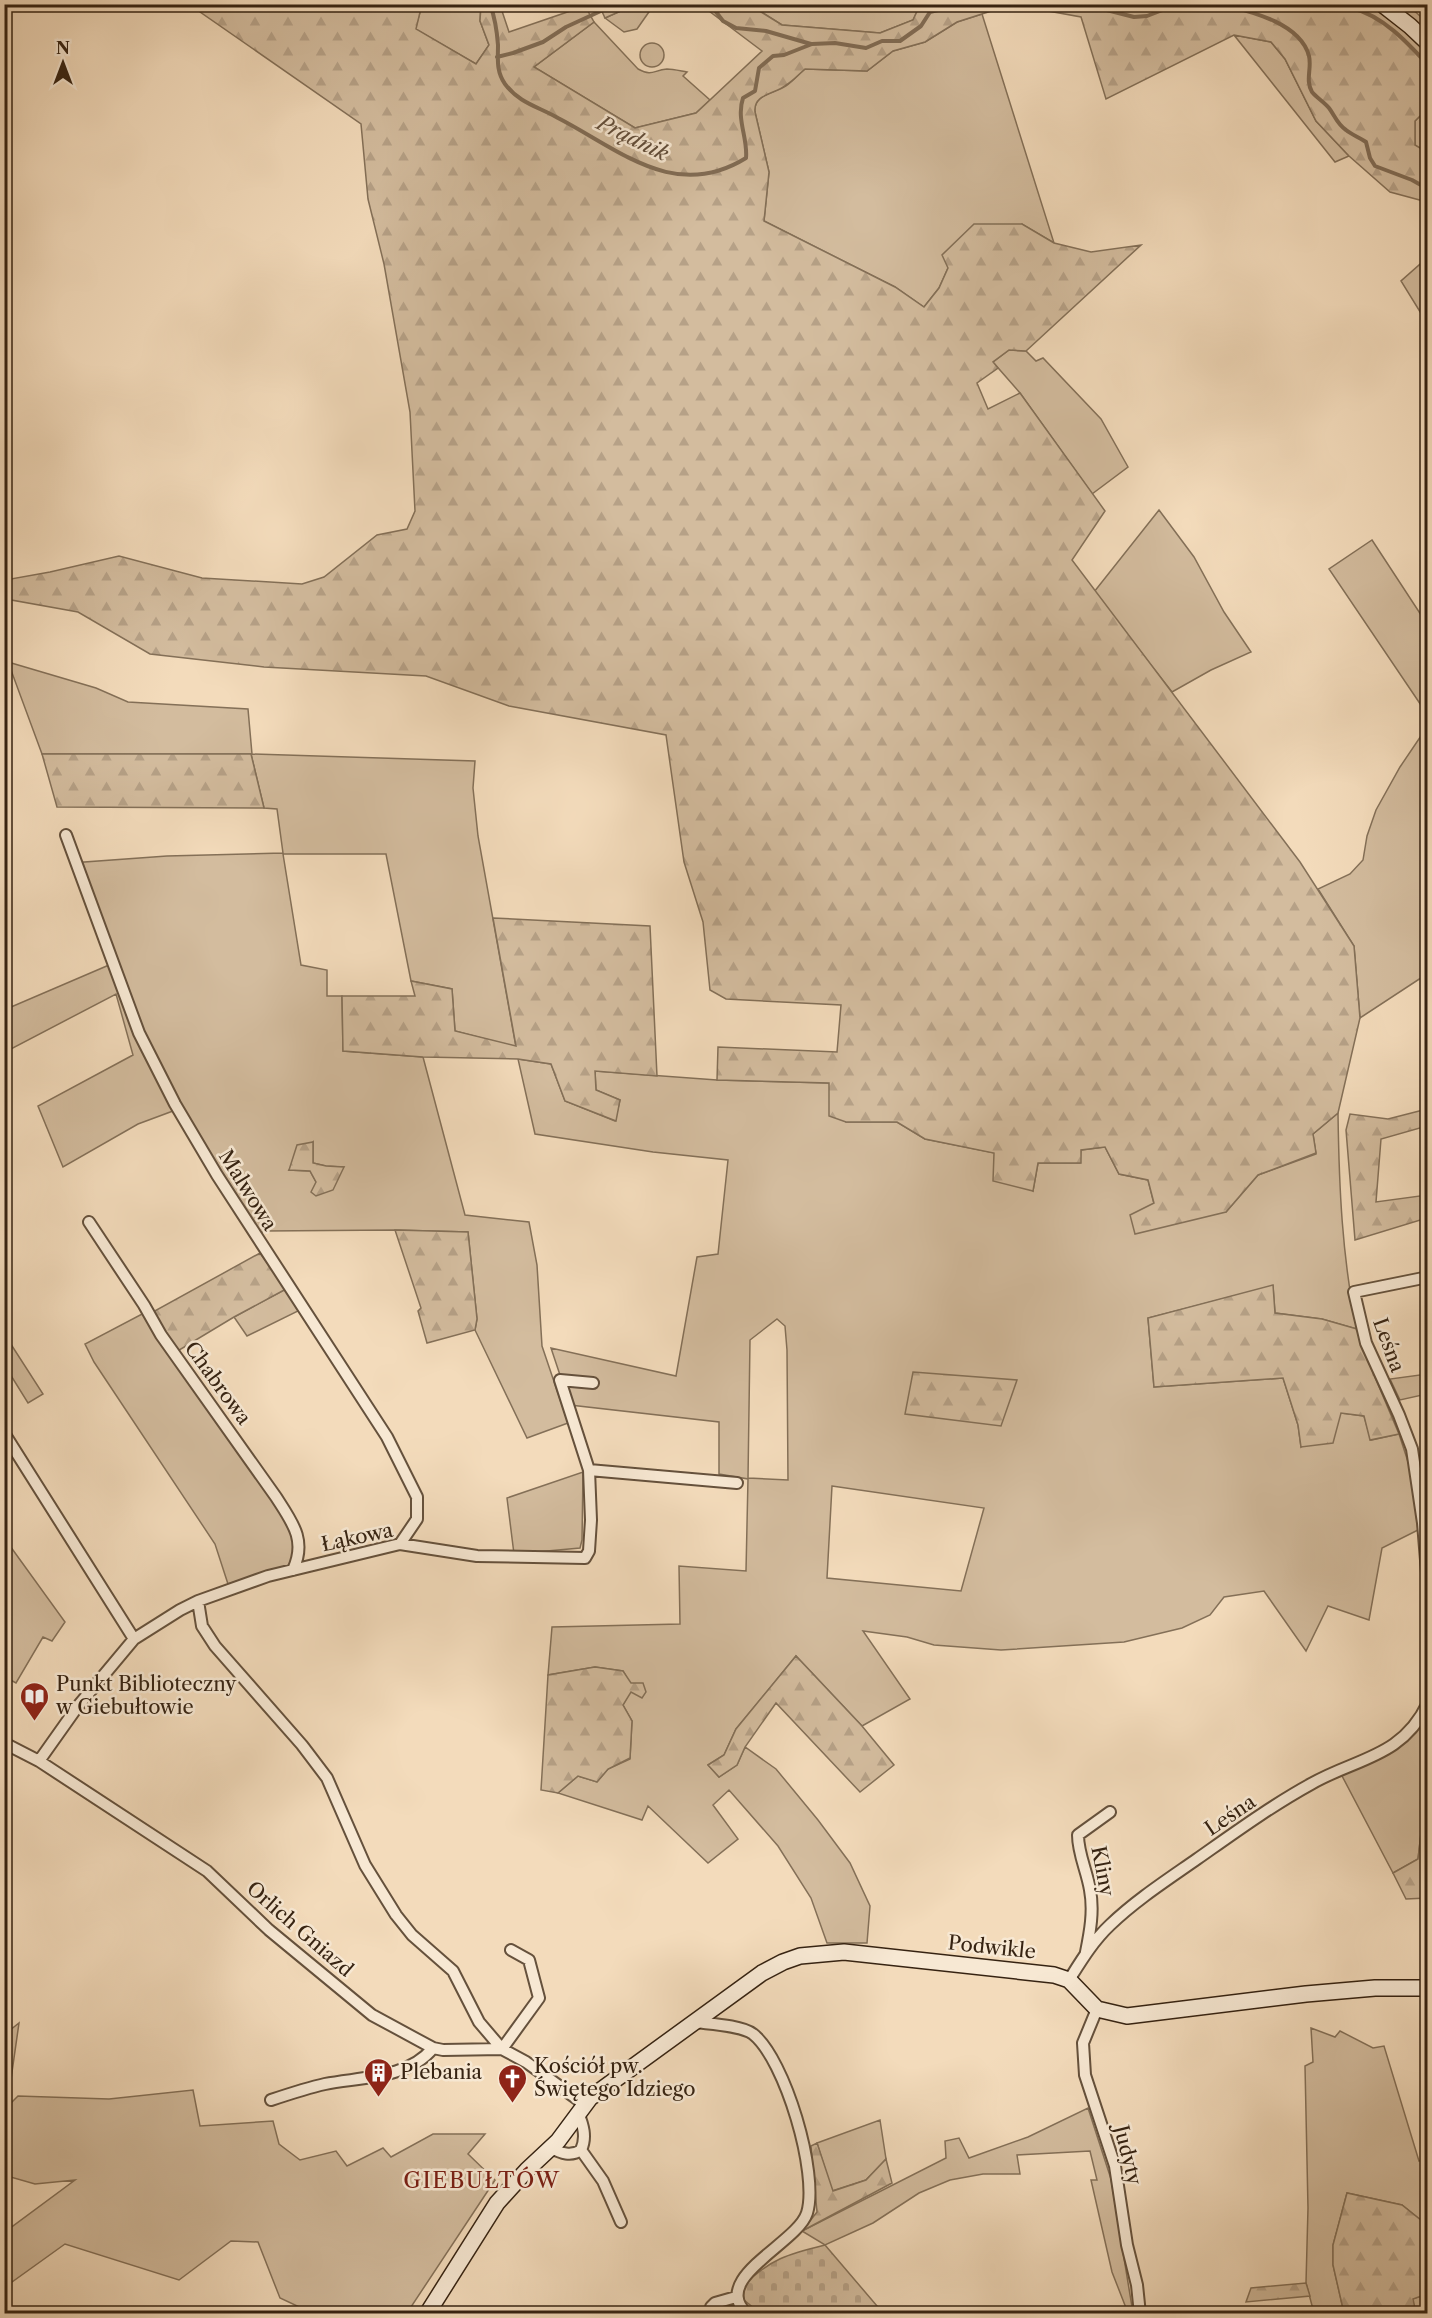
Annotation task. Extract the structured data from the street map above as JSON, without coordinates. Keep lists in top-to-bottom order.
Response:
{
  "streets": {
    "street": [
      "Malwowa",
      "Leśna",
      "Chabrowa",
      "Łąkowa",
      "Kliny",
      "Orlich Gniazd",
      "Podwikle",
      "Judyty"
    ]
  },
  "crossings": [
    ["Malwowa", "Łąkowa"],
    ["Leśna", "Kliny"],
    ["Leśna", "Podwikle"],
    ["Chabrowa", "Łąkowa"],
    ["Łąkowa", "Orlich Gniazd"]
  ],
  "districts": ["GIEBUŁTÓW"],
  "water": ["Prądnik"],
  "places": {
    "library": ["Punkt Biblioteczny w Giebułtowie"],
    "building": ["Plebania"],
    "church": ["Kościół pw. Świętego Idziego"]
  },
  "north": "top"
}
